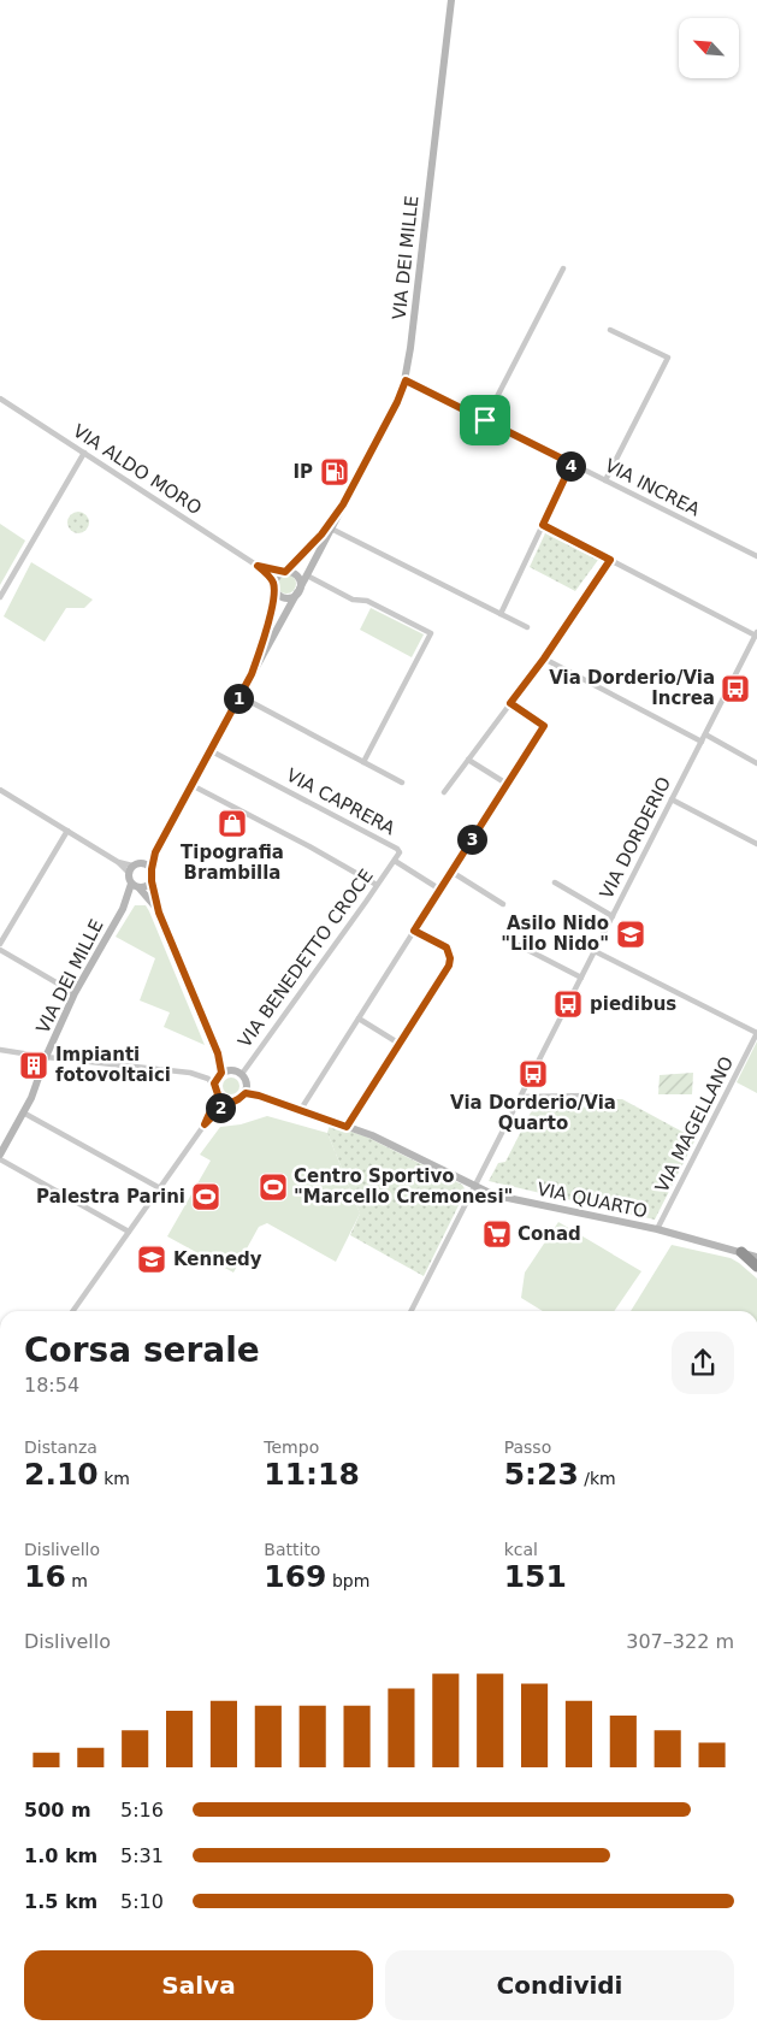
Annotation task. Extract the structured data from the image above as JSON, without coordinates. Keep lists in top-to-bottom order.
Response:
{
  "streets": {
    "main road": ["VIA DEI MILLE", "VIA QUARTO"],
    "street": [
      "VIA ALDO MORO",
      "VIA INCREA",
      "VIA CAPRERA",
      "VIA DORDERIO",
      "VIA BENEDETTO CROCE",
      "VIA MAGELLANO"
    ]
  },
  "crossings": [
    ["VIA DEI MILLE", "VIA ALDO MORO"],
    ["VIA DEI MILLE", "VIA INCREA"],
    ["VIA DEI MILLE", "VIA CAPRERA"],
    ["VIA CAPRERA", "VIA BENEDETTO CROCE"],
    ["VIA DORDERIO", "VIA QUARTO"],
    ["VIA BENEDETTO CROCE", "VIA QUARTO"],
    ["VIA MAGELLANO", "VIA QUARTO"]
  ],
  "places": {
    "fuel station": ["IP"],
    "bus stop": ["Via Dorderio/Via Increa", "piedibus", "Via Dorderio/Via Quarto"],
    "shop": ["Tipografia Brambilla"],
    "school or university": ["Asilo Nido \"Lilo Nido\"", "Kennedy"],
    "building": ["Impianti fotovoltaici"],
    "sports": ["Centro Sportivo \"Marcello Cremonesi\"", "Palestra Parini"],
    "supermarket": ["Conad"]
  },
  "north": "top left",
  "page": {
    "pins": [
      "4",
      "1",
      "3",
      "2"
    ],
    "heading": ["Corsa serale", "18:54"],
    "stats": [
      ["Distanza", "2.10 km"],
      ["Tempo", "11:18"],
      ["Passo", "5:23 /km"],
      ["Dislivello", "16 m"],
      ["Battito", "169 bpm"],
      ["kcal", "151"]
    ],
    "chart": ["Dislivello", "307–322 m"],
    "list": [
      {
        "name": "500 m",
        "note": "5:16"
      },
      {
        "name": "1.0 km",
        "note": "5:31"
      },
      {
        "name": "1.5 km",
        "note": "5:10"
      }
    ],
    "buttons": ["Salva", "Condividi"]
  }
}
